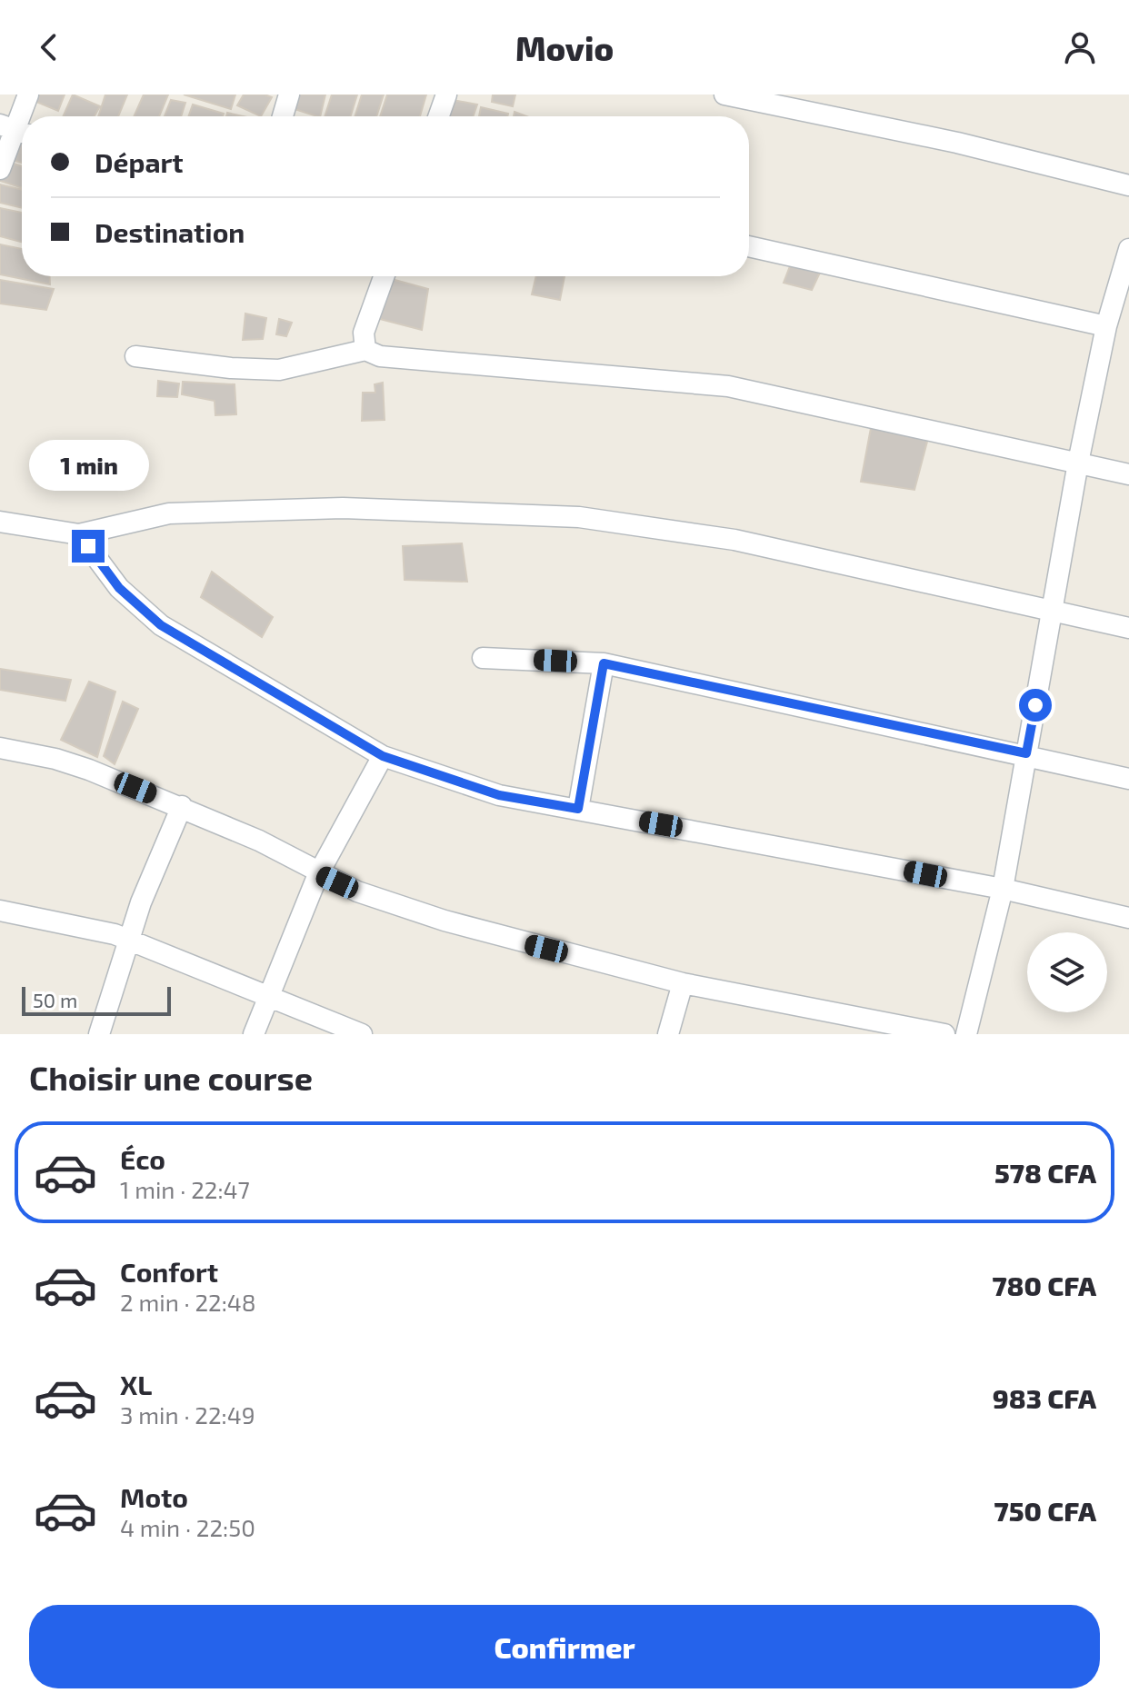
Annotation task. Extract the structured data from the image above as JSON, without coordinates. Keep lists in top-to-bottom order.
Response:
{
  "scale_bar": "50 m",
  "page": {
    "header": "Movio",
    "banner": ["Départ", "Destination"],
    "bubble": "1 min",
    "scale": "50 m",
    "heading": "Choisir une course",
    "list": [
      {
        "name": "Éco",
        "note": "1 min · 22:47",
        "value": "578 CFA"
      },
      {
        "name": "Confort",
        "note": "2 min · 22:48",
        "value": "780 CFA"
      },
      {
        "name": "XL",
        "note": "3 min · 22:49",
        "value": "983 CFA"
      },
      {
        "name": "Moto",
        "note": "4 min · 22:50",
        "value": "750 CFA"
      }
    ],
    "buttons": "Confirmer"
  }
}
